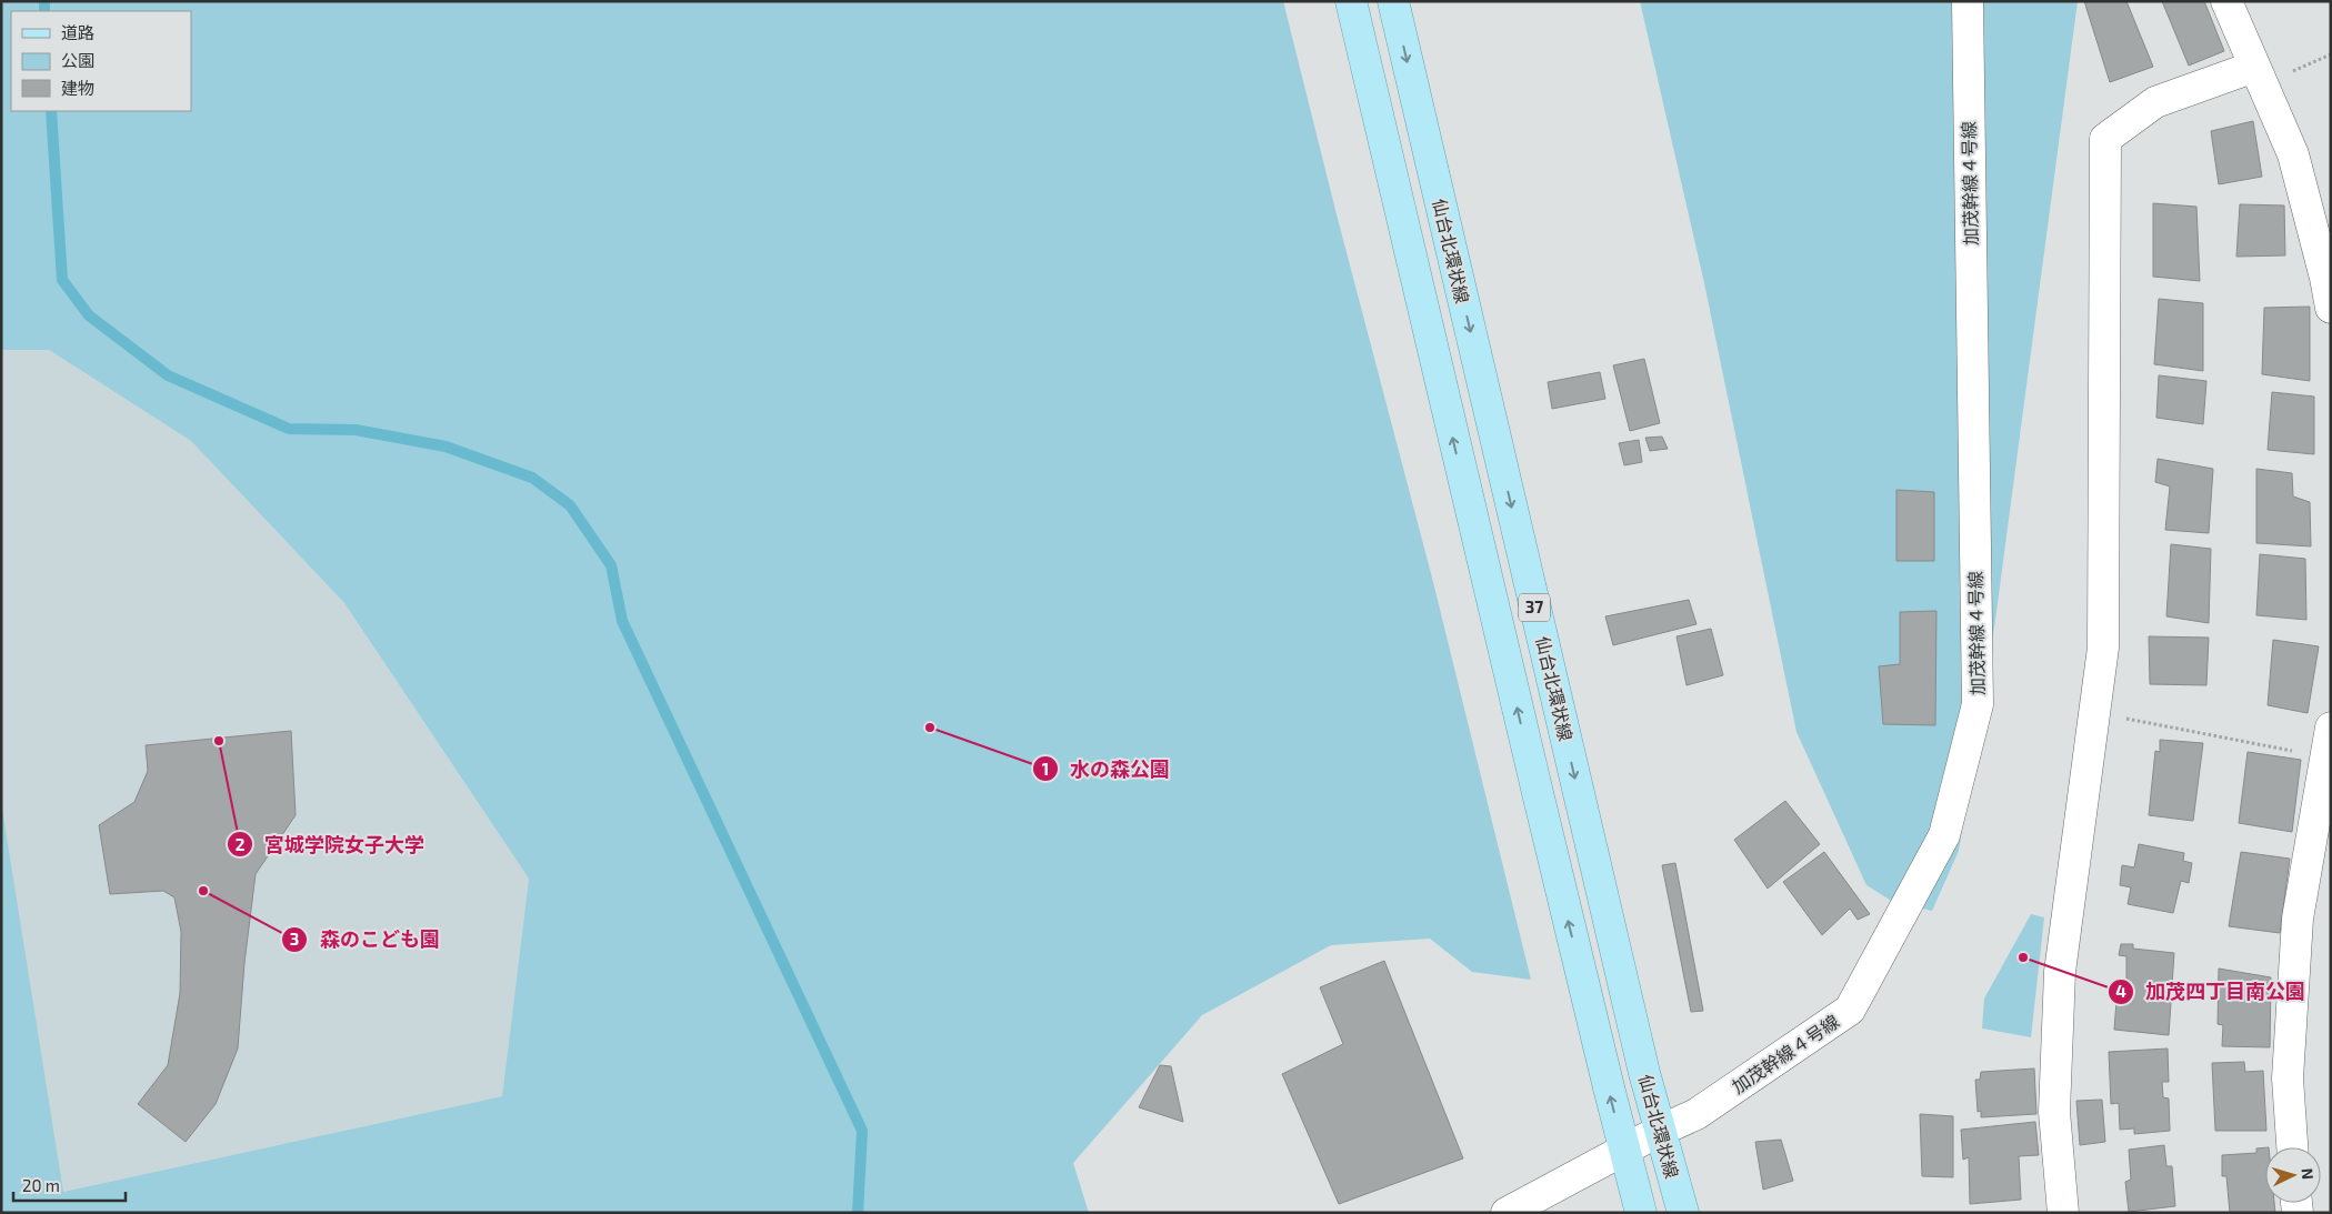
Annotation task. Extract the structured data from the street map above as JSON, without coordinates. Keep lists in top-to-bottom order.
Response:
{
  "streets": {
    "main road": ["仙台北環状線", "37"],
    "street": ["加茂幹線４号線"]
  },
  "crossings": [
    ["加茂幹線４号線", "仙台北環状線"],
    ["加茂幹線４号線", "37"]
  ],
  "places": [
    "水の森公園",
    "宮城学院女子大学",
    "森のこども園",
    "加茂四丁目南公園"
  ],
  "legend": ["道路", "公園", "建物"],
  "scale_bar": "20 m",
  "north": "right"
}
